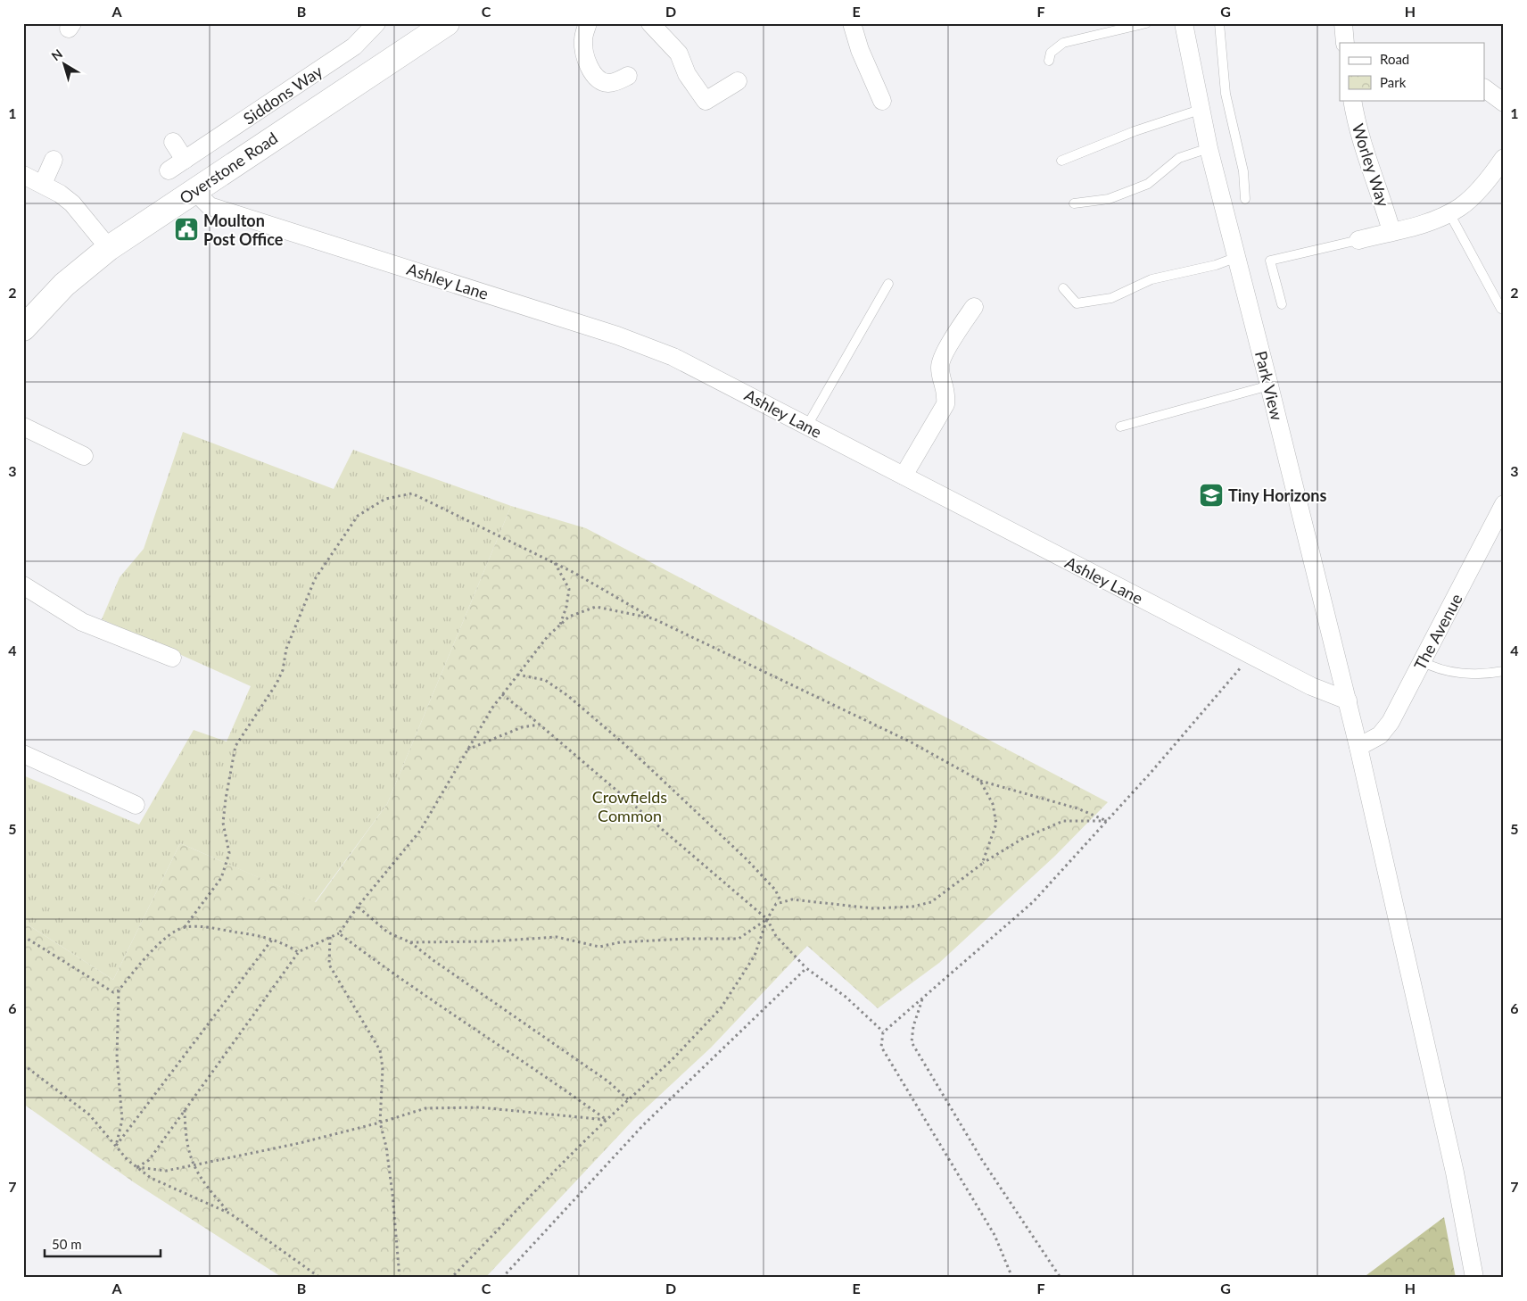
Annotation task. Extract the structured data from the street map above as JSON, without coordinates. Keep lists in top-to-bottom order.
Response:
{
  "streets": {
    "street": [
      "Siddons Way",
      "Worley Way",
      "Overstone Road",
      "Ashley Lane",
      "Park View",
      "The Avenue"
    ]
  },
  "crossings": [
    ["Overstone Road", "Ashley Lane"],
    ["Ashley Lane", "Park View"],
    ["Park View", "The Avenue"]
  ],
  "parks": ["Crowfields Common"],
  "places": {
    "public building": ["Moulton Post Office"],
    "school or university": ["Tiny Horizons"]
  },
  "legend": ["Road", "Park"],
  "scale_bar": "50 m",
  "north": "top left",
  "grid": {
    "columns": [
      "A",
      "B",
      "C",
      "D",
      "E",
      "F",
      "G",
      "H"
    ],
    "rows": [
      "1",
      "2",
      "3",
      "4",
      "5",
      "6",
      "7"
    ]
  }
}
